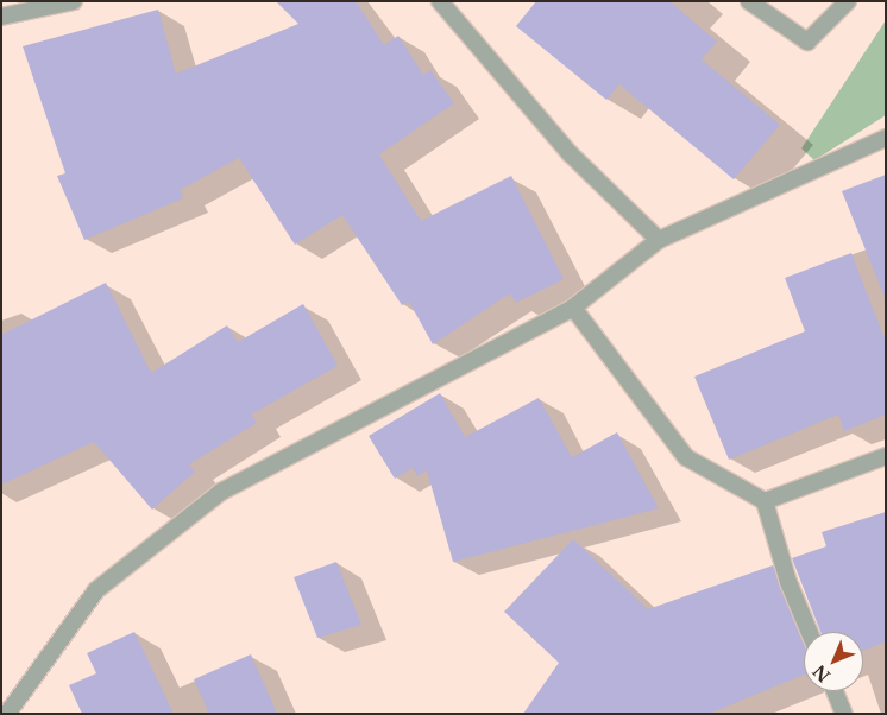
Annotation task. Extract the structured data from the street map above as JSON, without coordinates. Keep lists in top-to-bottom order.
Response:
{
  "north": "bottom left"
}
